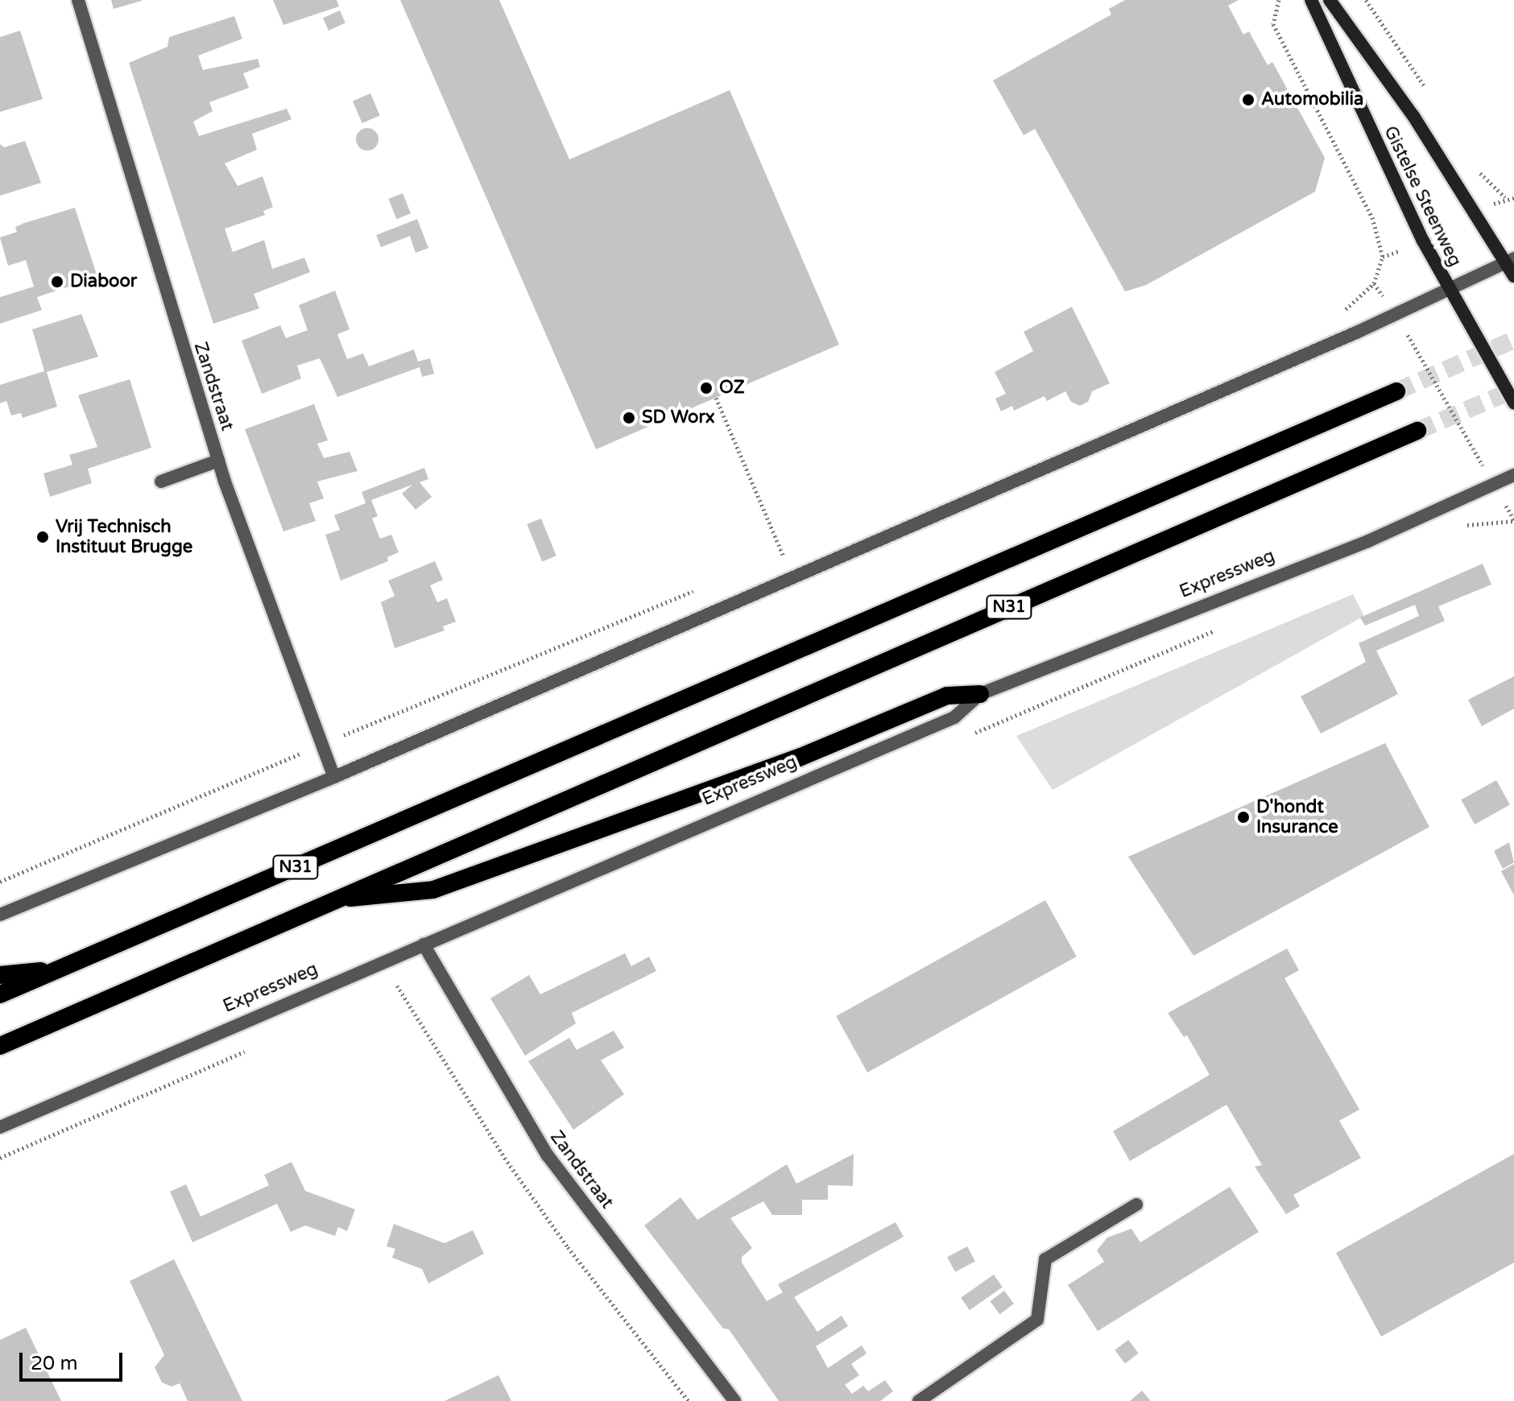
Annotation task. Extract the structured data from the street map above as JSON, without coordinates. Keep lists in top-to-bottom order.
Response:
{
  "streets": {
    "highway": ["N31"],
    "main road": ["Gistelse Steenweg"],
    "street": ["Zandstraat", "Expressweg"]
  },
  "crossings": [
    ["Zandstraat", "Expressweg"],
    ["Expressweg", "N31"]
  ],
  "places": [
    "Automobilia",
    "Diaboor",
    "OZ",
    "SD Worx",
    "Vrij Technisch Instituut Brugge",
    "D'hondt Insurance"
  ],
  "scale_bar": "20 m"
}
